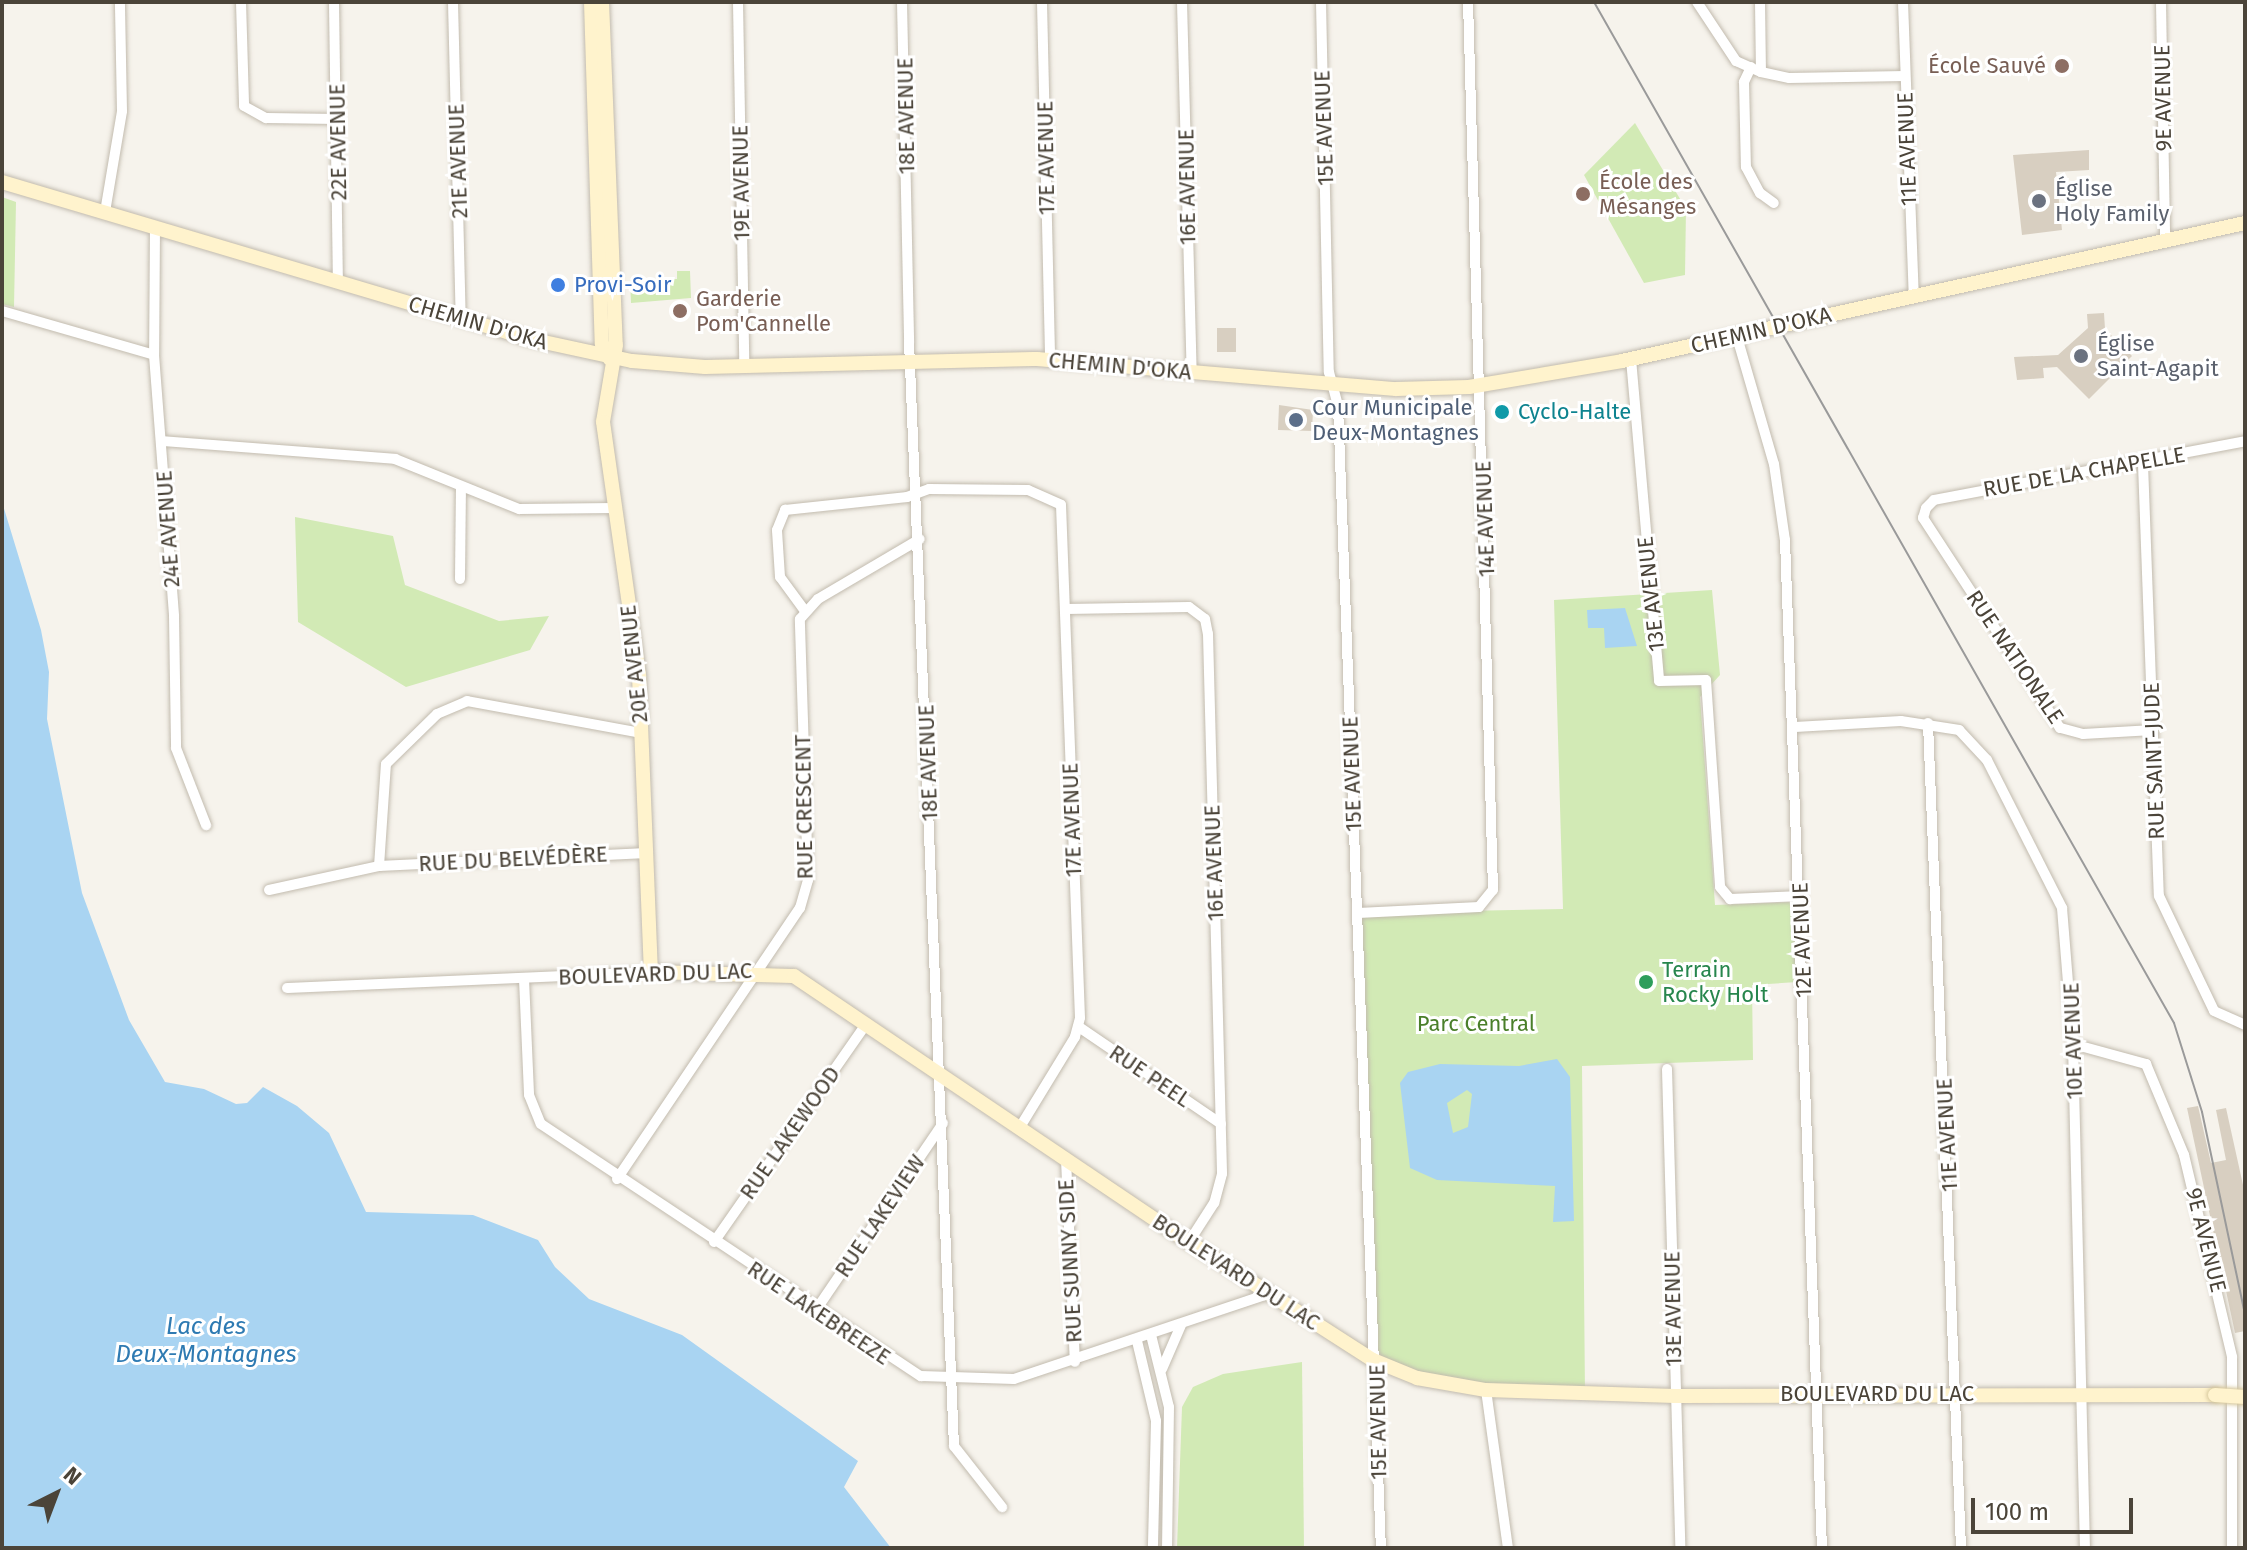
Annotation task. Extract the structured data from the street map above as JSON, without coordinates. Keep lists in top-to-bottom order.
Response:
{
  "streets": {
    "street": [
      "9E AVENUE",
      "18E AVENUE",
      "15E AVENUE",
      "22E AVENUE",
      "11E AVENUE",
      "17E AVENUE",
      "21E AVENUE",
      "19E AVENUE",
      "16E AVENUE",
      "CHEMIN D'OKA",
      "RUE DE LA CHAPELLE",
      "14E AVENUE",
      "24E AVENUE",
      "13E AVENUE",
      "RUE NATIONALE",
      "20E AVENUE",
      "RUE SAINT-JUDE",
      "RUE CRESCENT",
      "RUE DU BELVÉDÈRE",
      "12E AVENUE",
      "BOULEVARD DU LAC",
      "10E AVENUE",
      "RUE PEEL",
      "RUE LAKEWOOD",
      "RUE LAKEVIEW",
      "RUE SUNNY SIDE",
      "RUE LAKEBREEZE"
    ]
  },
  "crossings": [
    ["9E AVENUE", "CHEMIN D'OKA"],
    ["9E AVENUE", "10E AVENUE"],
    ["18E AVENUE", "17E AVENUE"],
    ["18E AVENUE", "CHEMIN D'OKA"],
    ["18E AVENUE", "BOULEVARD DU LAC"],
    ["18E AVENUE", "RUE LAKEVIEW"],
    ["18E AVENUE", "RUE LAKEBREEZE"],
    ["15E AVENUE", "CHEMIN D'OKA"],
    ["15E AVENUE", "14E AVENUE"],
    ["15E AVENUE", "BOULEVARD DU LAC"],
    ["22E AVENUE", "CHEMIN D'OKA"],
    ["11E AVENUE", "CHEMIN D'OKA"],
    ["11E AVENUE", "BOULEVARD DU LAC"],
    ["11E AVENUE", "10E AVENUE"],
    ["17E AVENUE", "16E AVENUE"],
    ["17E AVENUE", "CHEMIN D'OKA"],
    ["17E AVENUE", "RUE PEEL"],
    ["21E AVENUE", "CHEMIN D'OKA"],
    ["19E AVENUE", "CHEMIN D'OKA"],
    ["16E AVENUE", "CHEMIN D'OKA"],
    ["16E AVENUE", "BOULEVARD DU LAC"],
    ["16E AVENUE", "RUE PEEL"],
    ["CHEMIN D'OKA", "14E AVENUE"],
    ["CHEMIN D'OKA", "24E AVENUE"],
    ["CHEMIN D'OKA", "13E AVENUE"],
    ["CHEMIN D'OKA", "20E AVENUE"],
    ["CHEMIN D'OKA", "12E AVENUE"],
    ["RUE DE LA CHAPELLE", "RUE NATIONALE"],
    ["RUE DE LA CHAPELLE", "RUE SAINT-JUDE"],
    ["13E AVENUE", "12E AVENUE"],
    ["13E AVENUE", "BOULEVARD DU LAC"],
    ["RUE NATIONALE", "RUE SAINT-JUDE"],
    ["20E AVENUE", "RUE DU BELVÉDÈRE"],
    ["20E AVENUE", "BOULEVARD DU LAC"],
    ["RUE CRESCENT", "BOULEVARD DU LAC"],
    ["RUE CRESCENT", "RUE LAKEBREEZE"],
    ["12E AVENUE", "BOULEVARD DU LAC"],
    ["12E AVENUE", "10E AVENUE"],
    ["BOULEVARD DU LAC", "10E AVENUE"],
    ["BOULEVARD DU LAC", "RUE LAKEWOOD"],
    ["BOULEVARD DU LAC", "RUE SUNNY SIDE"],
    ["BOULEVARD DU LAC", "RUE LAKEBREEZE"],
    ["RUE LAKEWOOD", "RUE LAKEBREEZE"],
    ["RUE LAKEVIEW", "RUE LAKEBREEZE"],
    ["RUE SUNNY SIDE", "RUE LAKEBREEZE"]
  ],
  "water": ["Lac des Deux-Montagnes"],
  "parks": ["Parc Central"],
  "places": [
    "École Sauvé",
    "École des Mésanges",
    "Église Holy Family",
    "Provi-Soir",
    "Garderie Pom'Cannelle",
    "Église Saint-Agapit",
    "Cyclo-Halte",
    "Cour Municipale Deux-Montagnes",
    "Terrain Rocky Holt"
  ],
  "scale_bar": "100 m",
  "north": "top right"
}
